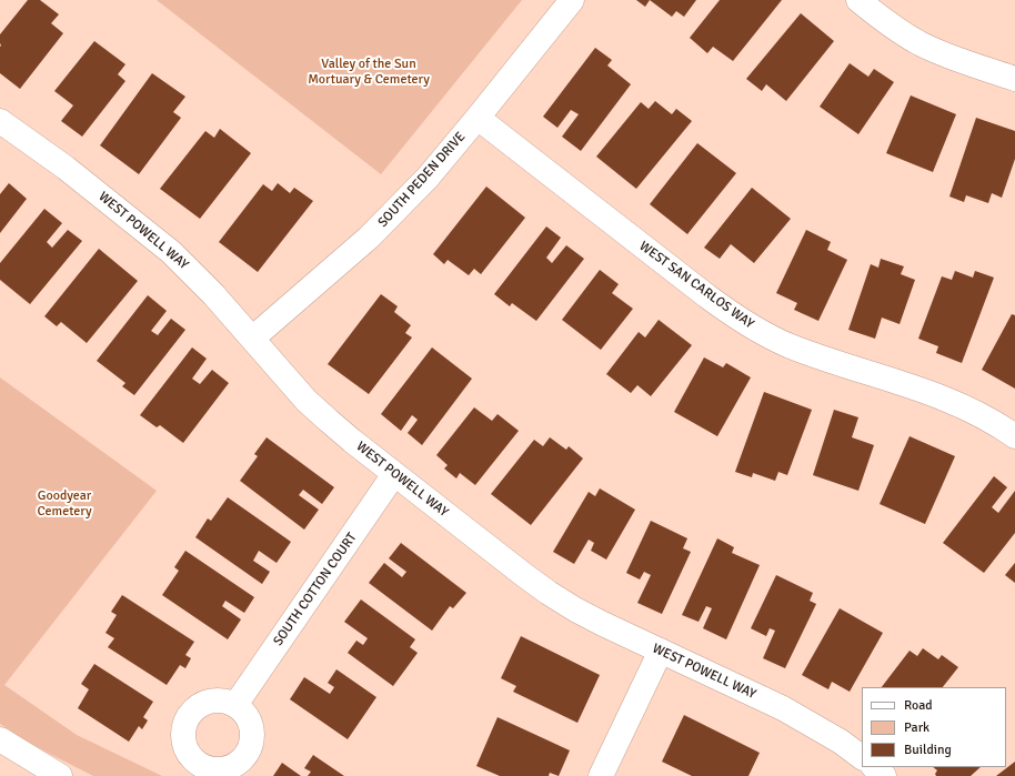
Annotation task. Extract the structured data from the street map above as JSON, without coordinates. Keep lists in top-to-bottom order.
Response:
{
  "streets": {
    "street": [
      "SOUTH PEDEN DRIVE",
      "WEST POWELL WAY",
      "WEST SAN CARLOS WAY",
      "SOUTH COTTON COURT"
    ]
  },
  "crossings": [
    ["SOUTH PEDEN DRIVE", "WEST POWELL WAY"],
    ["SOUTH PEDEN DRIVE", "WEST SAN CARLOS WAY"],
    ["WEST POWELL WAY", "SOUTH COTTON COURT"]
  ],
  "parks": ["Valley of the Sun Mortuary & Cemetery", "Goodyear Cemetery"],
  "legend": ["Road", "Park", "Building"]
}
